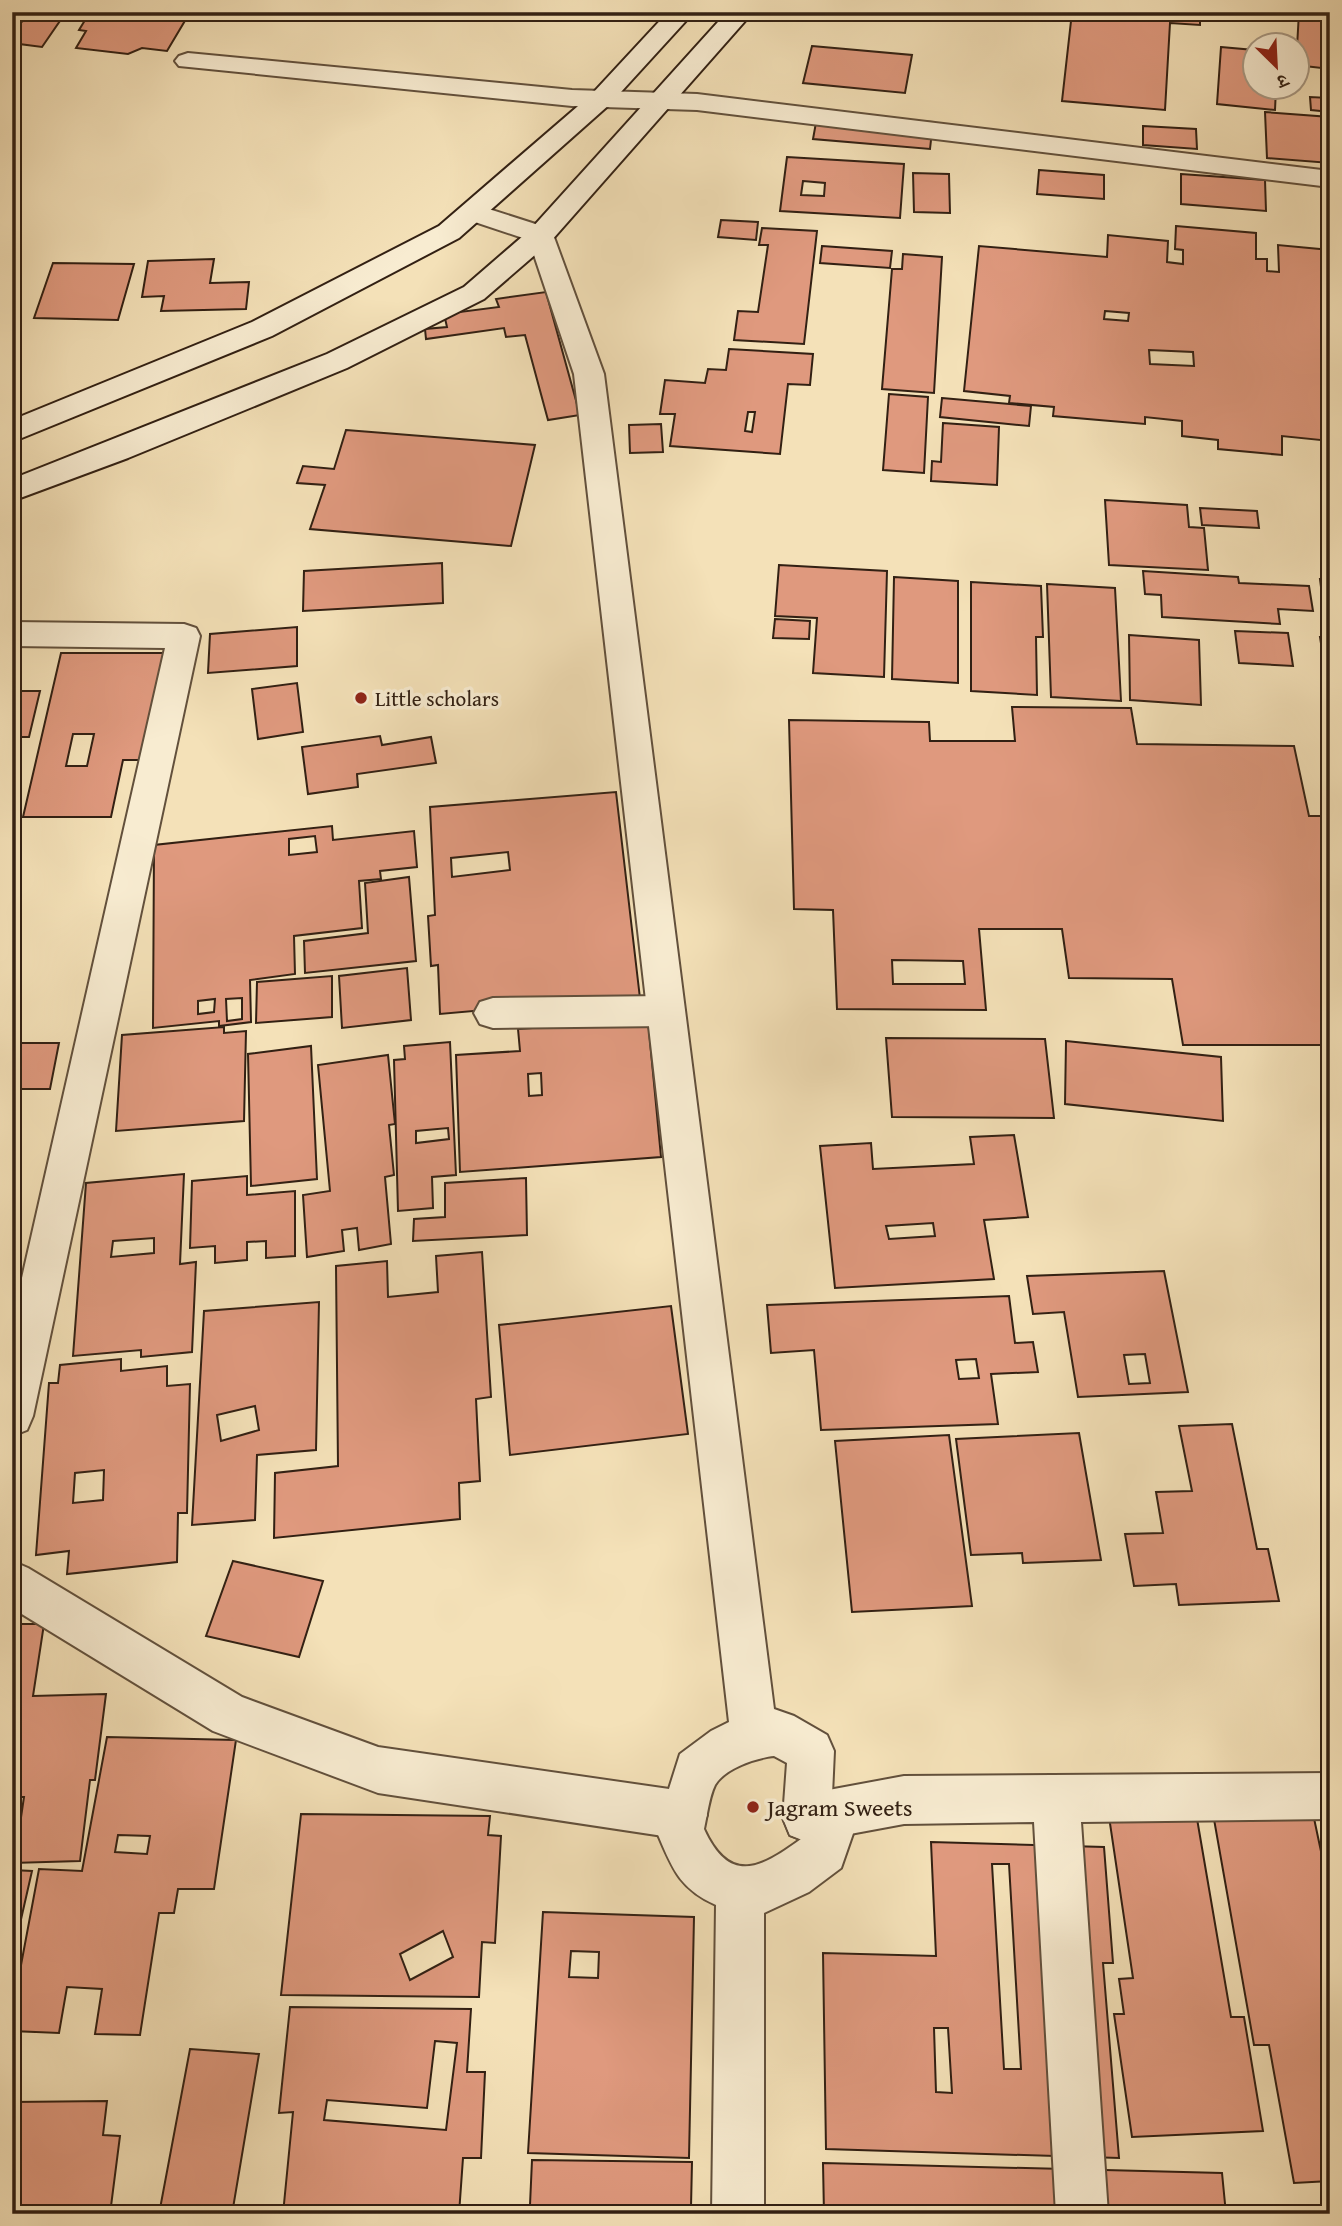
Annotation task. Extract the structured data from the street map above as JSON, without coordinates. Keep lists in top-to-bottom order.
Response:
{
  "places": ["Little scholars", "Jagram Sweets"],
  "north": "bottom right"
}
